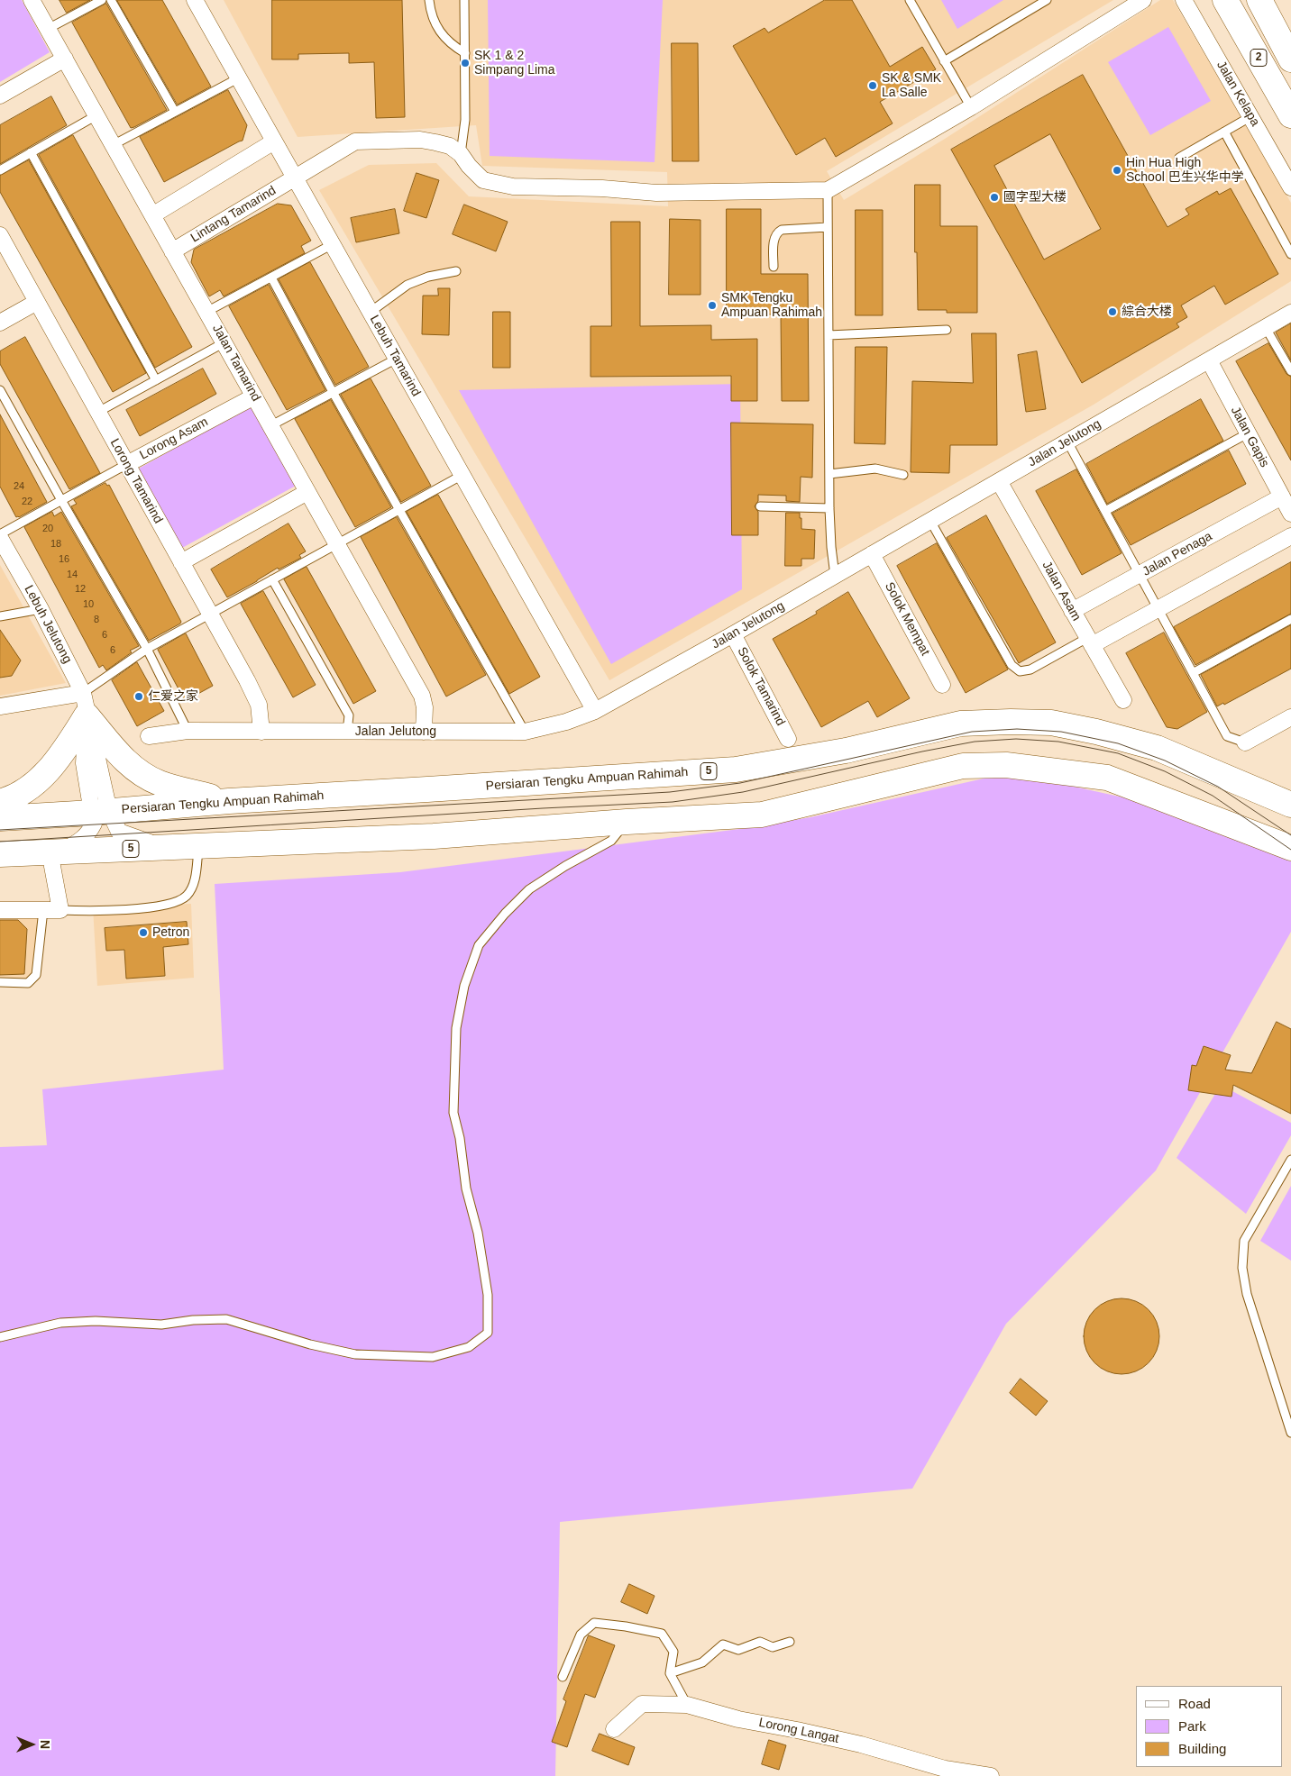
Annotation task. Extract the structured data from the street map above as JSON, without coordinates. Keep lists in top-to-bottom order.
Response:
{
  "streets": {
    "highway": ["2", "5", "Persiaran Tengku Ampuan Rahimah"],
    "street": [
      "Jalan Kelapa",
      "Lintang Tamarind",
      "Lebuh Tamarind",
      "Jalan Tamarind",
      "Jalan Gapis",
      "Lorong Asam",
      "Jalan Jelutong",
      "Lorong Tamarind",
      "Jalan Penaga",
      "Jalan Asam",
      "Solok Mempat",
      "Lebuh Jelutong",
      "Solok Tamarind",
      "Lorong Langat"
    ]
  },
  "crossings": [
    ["Lintang Tamarind", "Lebuh Tamarind"],
    ["Lintang Tamarind", "Jalan Tamarind"],
    ["Lebuh Tamarind", "Jalan Jelutong"],
    ["Jalan Tamarind", "Lorong Asam"],
    ["Jalan Tamarind", "Jalan Jelutong"],
    ["Jalan Gapis", "Jalan Jelutong"],
    ["Jalan Gapis", "Jalan Penaga"],
    ["Lorong Asam", "Lorong Tamarind"],
    ["Lorong Asam", "Lebuh Jelutong"],
    ["Jalan Jelutong", "Lorong Tamarind"],
    ["Jalan Jelutong", "Jalan Asam"],
    ["Jalan Jelutong", "Solok Mempat"],
    ["Jalan Jelutong", "Solok Tamarind"],
    ["Jalan Penaga", "Jalan Asam"],
    ["Lebuh Jelutong", "Persiaran Tengku Ampuan Rahimah"]
  ],
  "places": [
    "SK 1 & 2 Simpang Lima",
    "SK & SMK La Salle",
    "Hin Hua High School 巴生兴华中学",
    "國字型大楼",
    "SMK Tengku Ampuan Rahimah",
    "綜合大楼",
    "仁爱之家",
    "Petron"
  ],
  "house_numbers": [
    "24",
    "22",
    "20",
    "18",
    "16",
    "14",
    "12",
    "10",
    "8",
    "6",
    "6"
  ],
  "legend": ["Road", "Park", "Building"],
  "north": "right"
}
